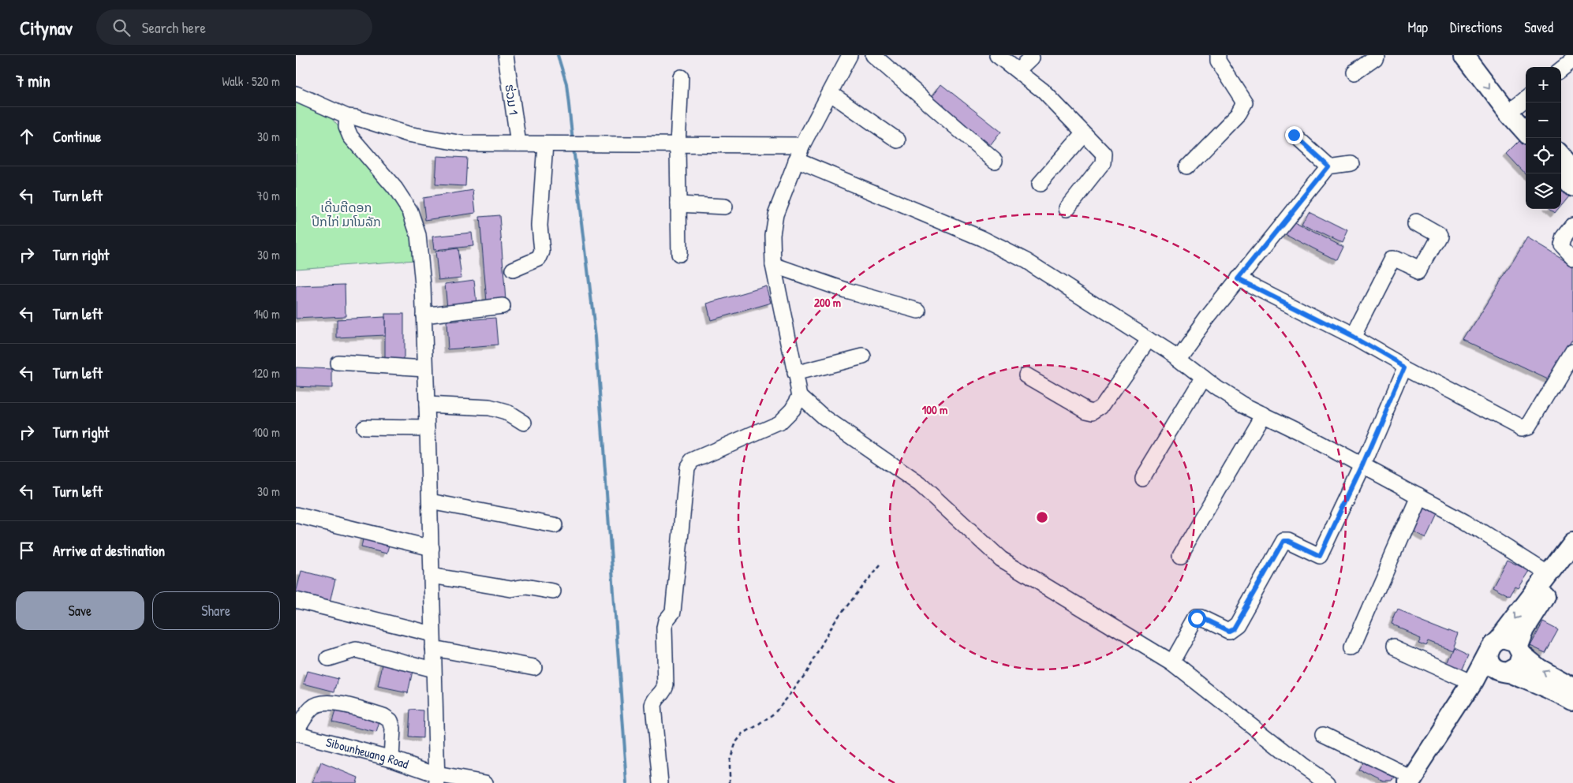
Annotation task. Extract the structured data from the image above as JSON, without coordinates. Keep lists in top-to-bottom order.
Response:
{
  "streets": {
    "street": ["ຮ່ວມ 1", "Sibounheuang Road"]
  },
  "parks": ["ເດີ່ນຕີດອກ ປີກໄກ່ ມາໂນລັກ"],
  "page": {
    "header": "Citynav",
    "search": "Search here",
    "nav": ["Map", "Directions", "Saved"],
    "heading": ["7 min", "Walk · 520 m"],
    "map_buttons": ["+", "−"],
    "list": [
      ["Continue", "30 m"],
      ["Turn left", "70 m"],
      ["Turn right", "30 m"],
      ["Turn left", "140 m"],
      ["Turn left", "120 m"],
      ["Turn right", "100 m"],
      ["Turn left", "30 m"],
      "Arrive at destination"
    ],
    "buttons": ["Save", "Share"]
  },
  "rings": ["200 m", "100 m"]
}
